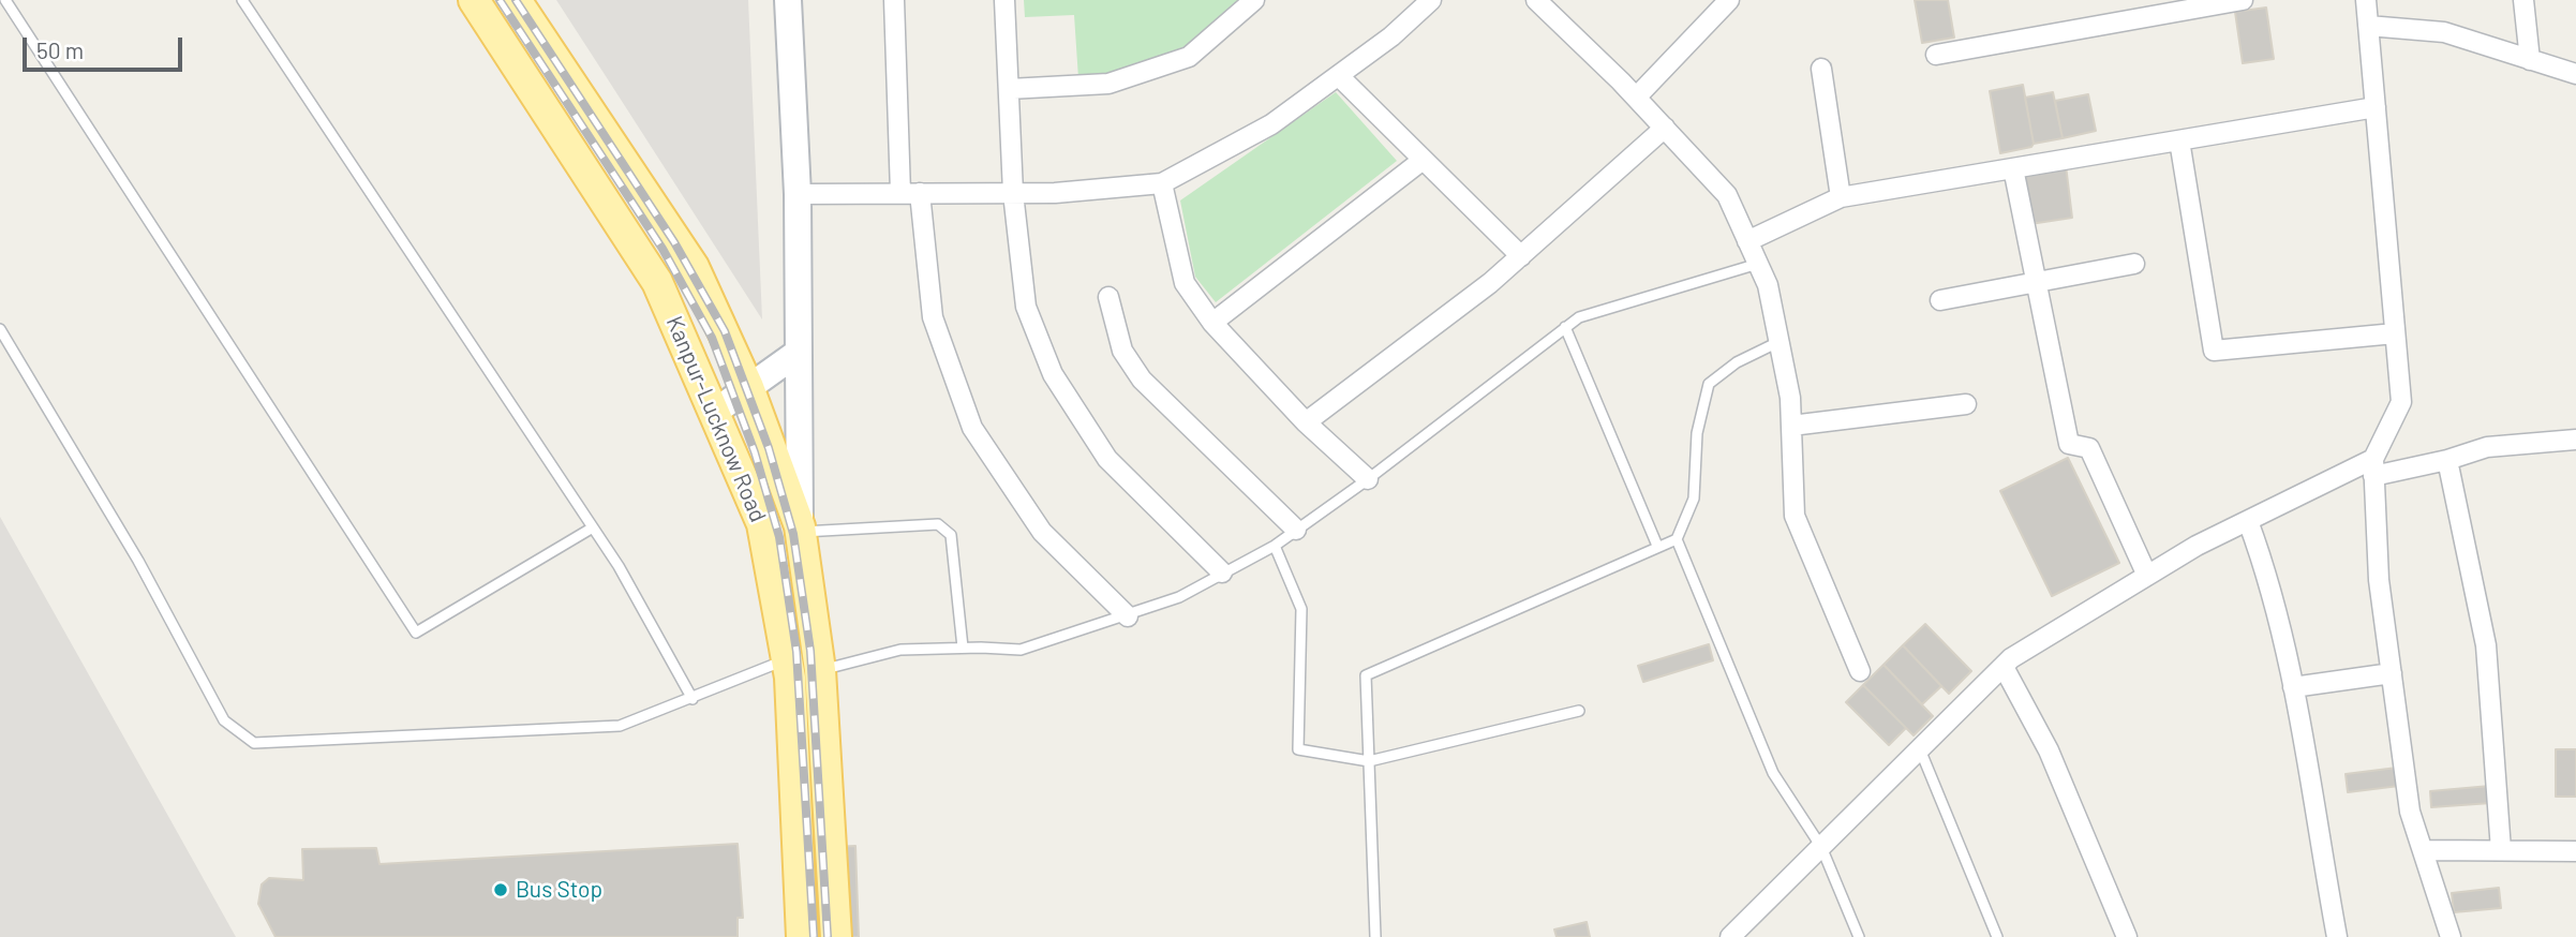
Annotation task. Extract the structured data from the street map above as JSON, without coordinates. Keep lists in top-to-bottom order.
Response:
{
  "streets": {
    "main road": ["Kanpur-Lucknow Road"]
  },
  "places": ["Bus Stop"],
  "scale_bar": "50 m"
}
